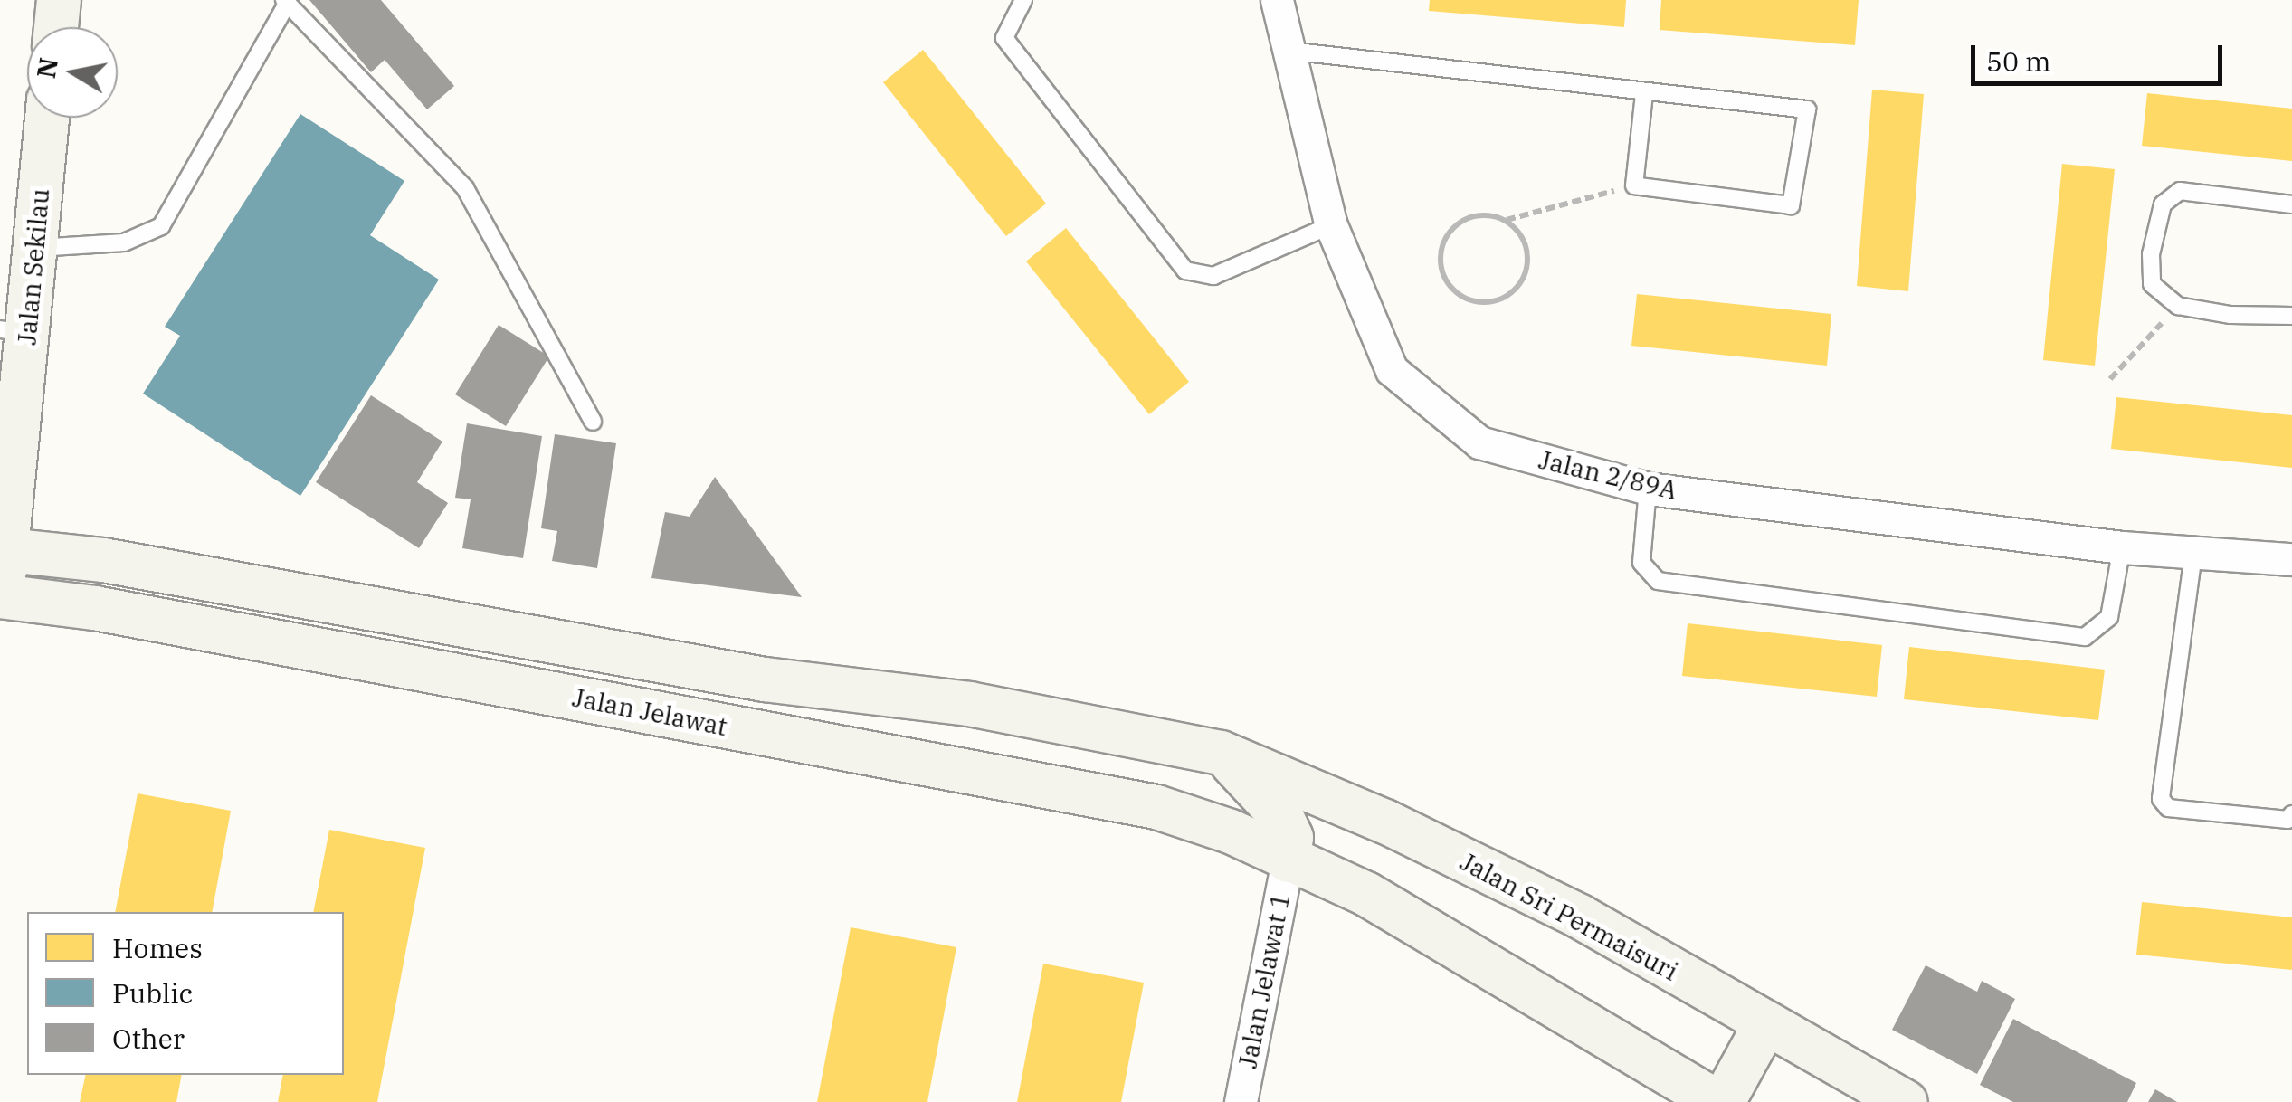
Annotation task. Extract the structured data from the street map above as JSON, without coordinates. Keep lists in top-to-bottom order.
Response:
{
  "streets": {
    "street": [
      "Jalan Sekilau",
      "Jalan 2/89A",
      "Jalan Jelawat",
      "Jalan Sri Permaisuri",
      "Jalan Jelawat 1"
    ]
  },
  "crossings": [
    ["Jalan Sekilau", "Jalan Jelawat"],
    ["Jalan Jelawat", "Jalan Sri Permaisuri"],
    ["Jalan Jelawat", "Jalan Jelawat 1"]
  ],
  "legend": ["Homes", "Public", "Other"],
  "scale_bar": "50 m",
  "north": "left"
}
